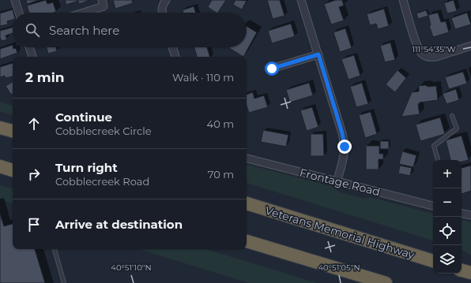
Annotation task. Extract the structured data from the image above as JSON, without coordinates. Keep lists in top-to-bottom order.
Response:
{
  "streets": {
    "highway": ["Veterans Memorial Highway"],
    "street": ["Frontage Road"]
  },
  "page": {
    "search": "Search here",
    "heading": ["2 min", "Walk · 110 m"],
    "list": [
      ["Continue", "Cobblecreek Circle", "40 m"],
      ["Turn right", "Cobblecreek Road", "70 m"],
      "Arrive at destination"
    ],
    "map_buttons": ["+", "−"]
  },
  "coordinates": ["111°54'35\"W", "40°51'10\"N", "40°51'05\"N"]
}
